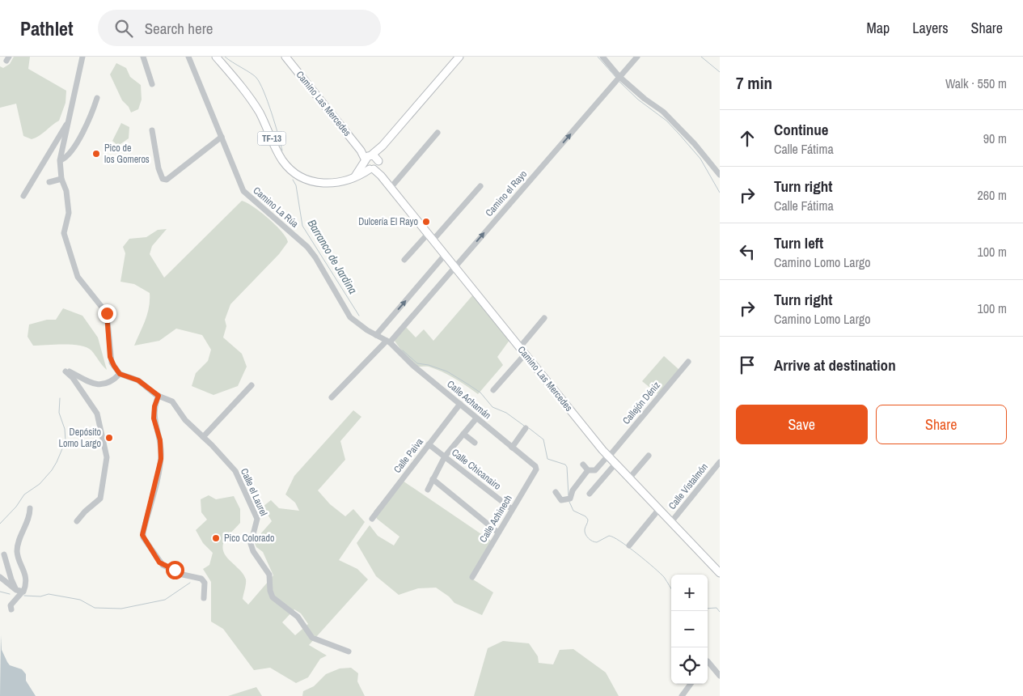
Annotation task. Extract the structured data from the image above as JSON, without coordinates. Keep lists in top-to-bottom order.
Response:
{
  "streets": {
    "main road": ["Camino Las Mercedes", "TF-13"],
    "street": [
      "Camino el Rayo",
      "Camino La Rúa",
      "Calle Achamán",
      "Callejón Déniz",
      "Calle Paiva",
      "Calle Chicanairo",
      "Calle Vistalmón",
      "Calle el Laurel",
      "Calle Achinech"
    ]
  },
  "crossings": [
    ["Camino Las Mercedes", "TF-13"],
    ["Camino Las Mercedes", "Camino el Rayo"],
    ["Camino Las Mercedes", "Callejón Déniz"],
    ["Camino Las Mercedes", "Calle Vistalmón"],
    ["Camino el Rayo", "Camino La Rúa"],
    ["Camino el Rayo", "Calle Achamán"],
    ["Camino La Rúa", "Calle Achamán"],
    ["Calle Achamán", "Calle Paiva"],
    ["Calle Achamán", "Calle Achinech"],
    ["Calle Paiva", "Calle Chicanairo"],
    ["Calle Chicanairo", "Calle Achinech"]
  ],
  "water": ["Barranco de Jardina"],
  "places": [
    "Pico de los Gomeros",
    "Dulcería El Rayo",
    "Depósito Lomo Largo",
    "Pico Colorado"
  ],
  "page": {
    "header": "Pathlet",
    "search": "Search here",
    "nav": ["Map", "Layers", "Share"],
    "heading": ["7 min", "Walk · 550 m"],
    "list": [
      ["Continue", "Calle Fátima", "90 m"],
      ["Turn right", "Calle Fátima", "260 m"],
      ["Turn left", "Camino Lomo Largo", "100 m"],
      ["Turn right", "Camino Lomo Largo", "100 m"],
      "Arrive at destination"
    ],
    "buttons": ["Save", "Share"],
    "map_buttons": ["+", "−"]
  }
}
